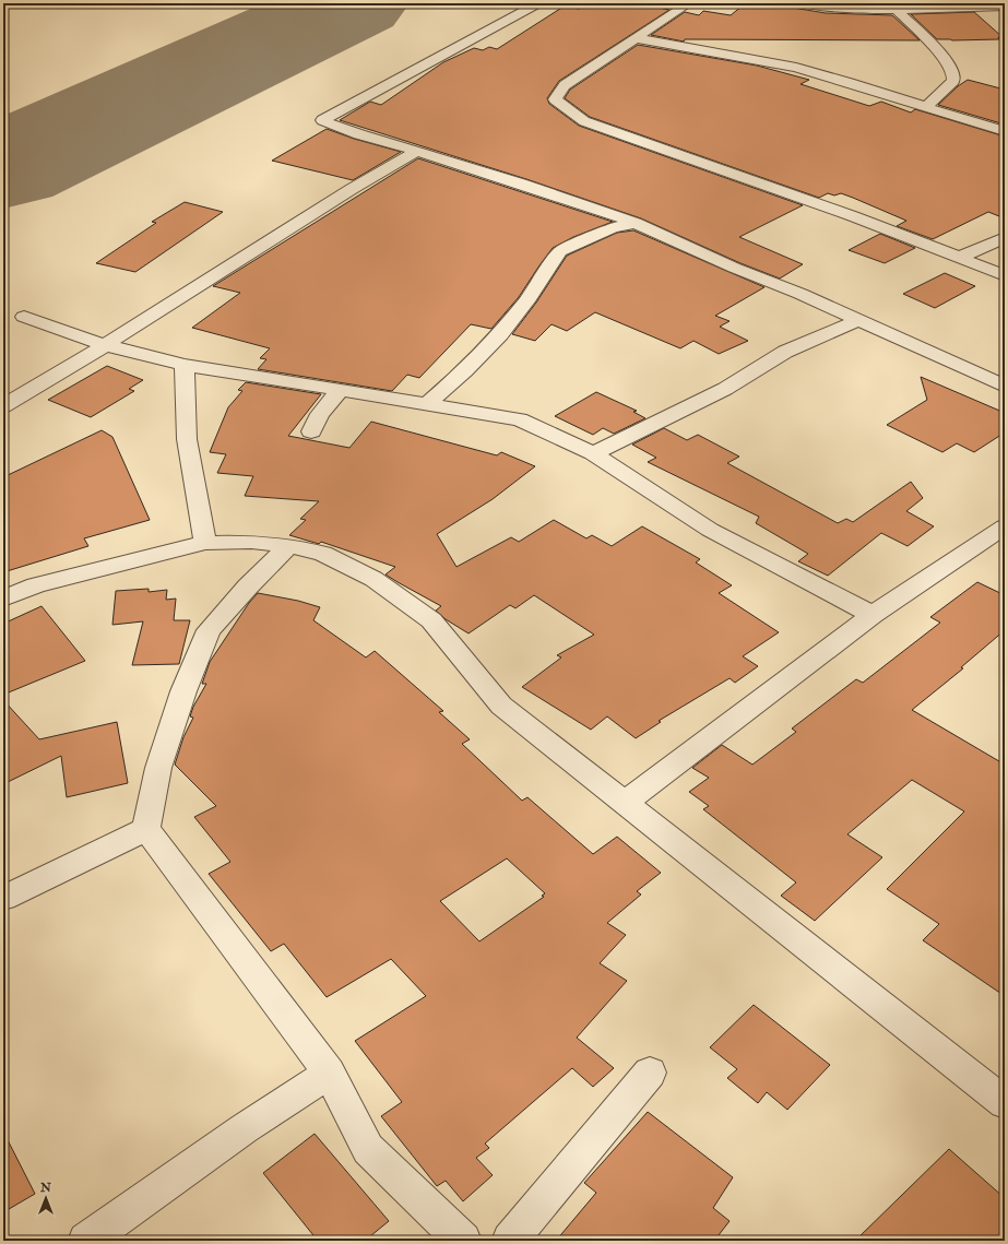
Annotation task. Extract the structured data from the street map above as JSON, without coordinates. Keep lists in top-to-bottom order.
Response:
{
  "north": "top"
}
